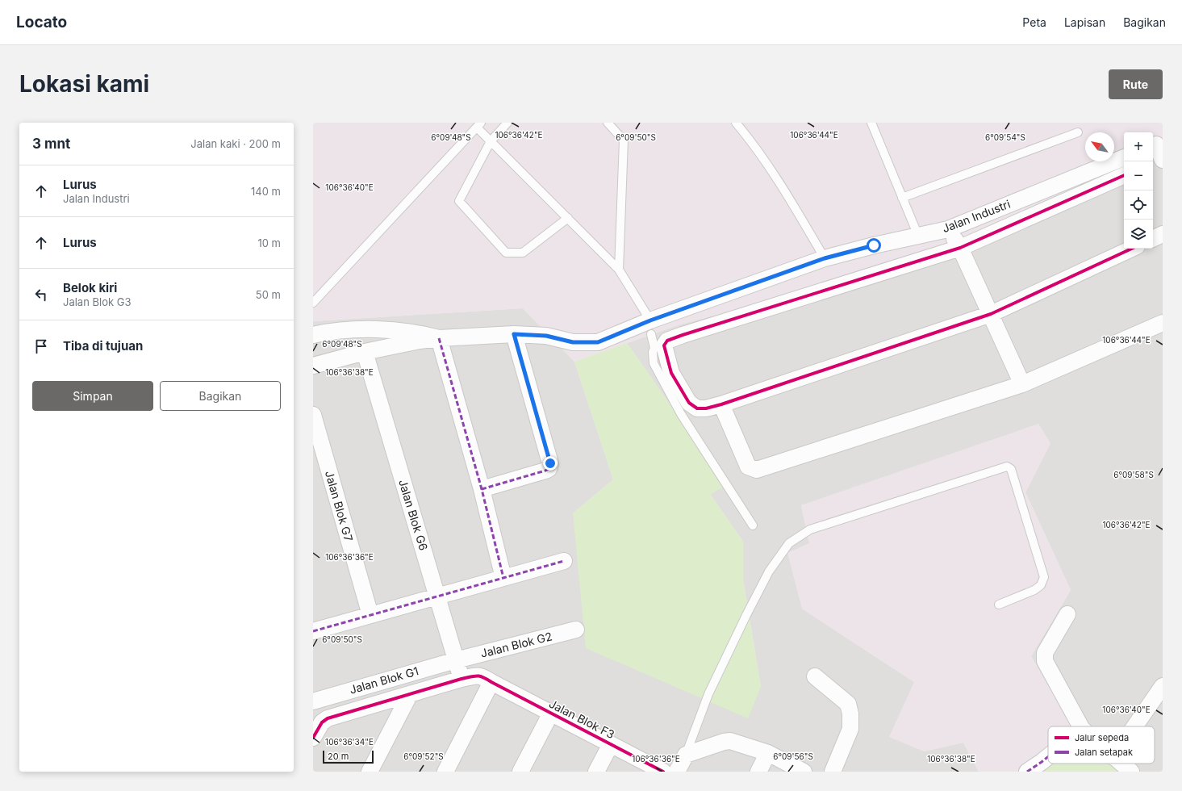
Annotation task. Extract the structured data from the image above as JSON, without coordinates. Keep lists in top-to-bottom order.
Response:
{
  "streets": {
    "street": [
      "Jalan Industri",
      "Jalan Blok G7",
      "Jalan Blok G6",
      "Jalan Blok G2",
      "Jalan Blok G1",
      "Jalan Blok F3"
    ]
  },
  "crossings": [
    ["Jalan Blok G6", "Jalan Blok G2"],
    ["Jalan Blok G6", "Jalan Blok G1"],
    ["Jalan Blok G6", "Jalan Blok F3"],
    ["Jalan Blok G2", "Jalan Blok G1"]
  ],
  "legend": ["Jalur sepeda", "Jalan setapak"],
  "scale_bar": "20 m",
  "north": "top left",
  "page": {
    "header": "Locato",
    "nav": ["Peta", "Lapisan", "Bagikan"],
    "buttons": [
      "Rute",
      ["Simpan", "Bagikan"]
    ],
    "title": "Lokasi kami",
    "heading": ["3 mnt", "Jalan kaki · 200 m"],
    "map_buttons": ["+", "−"],
    "list": [
      ["Lurus", "Jalan Industri", "140 m"],
      ["Lurus", "10 m"],
      ["Belok kiri", "Jalan Blok G3", "50 m"],
      "Tiba di tujuan"
    ],
    "scale": "20 m"
  },
  "coordinates": [
    "106°36'44\"E",
    "106°36'42\"E",
    "6°09'48\"S",
    "6°09'50\"S",
    "6°09'54\"S",
    "106°36'40\"E",
    "106°36'38\"E",
    "6°09'58\"S",
    "106°36'36\"E",
    "106°36'34\"E",
    "6°09'52\"S",
    "6°09'56\"S"
  ]
}
